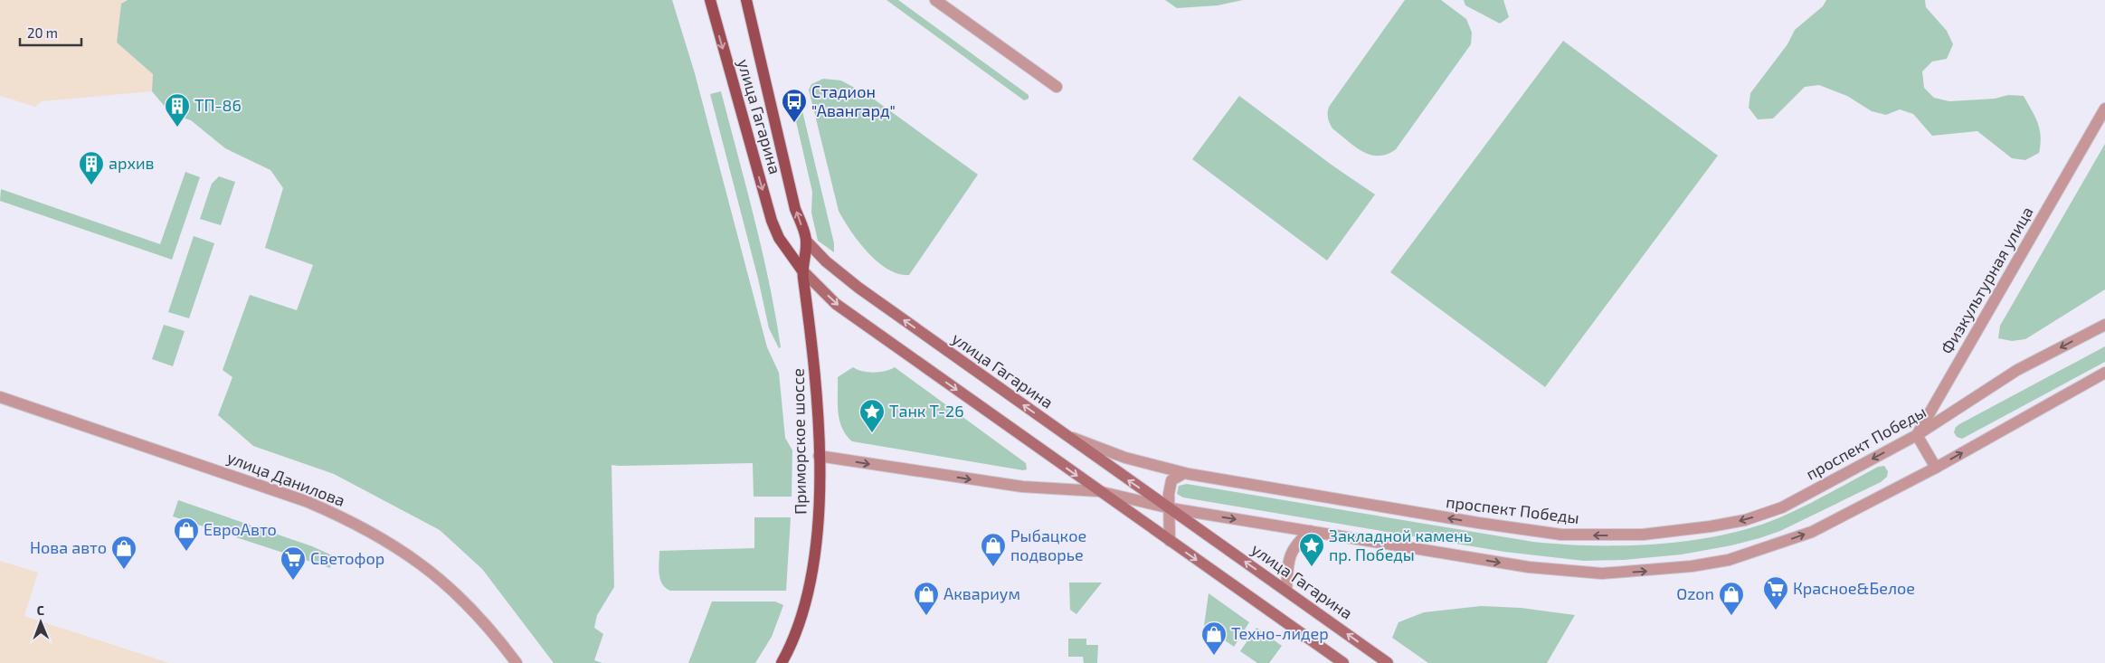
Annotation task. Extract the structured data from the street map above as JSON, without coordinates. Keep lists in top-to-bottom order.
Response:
{
  "streets": {
    "main road": ["улица Гагарина", "Приморское шоссе"],
    "street": ["Физкультурная улица", "проспект Победы", "улица Данилова"]
  },
  "crossings": [
    ["улица Гагарина", "Приморское шоссе"],
    ["улица Гагарина", "проспект Победы"],
    ["Физкультурная улица", "проспект Победы"]
  ],
  "places": {
    "bus stop": ["Стадион \"Авангард\""],
    "building": ["ТП-86", "архив"],
    "place": ["Танк Т-26", "Закладной камень пр. Победы"],
    "shop": [
      "ЕвроАвто",
      "Рыбацкое подворье",
      "Нова авто",
      "Аквариум",
      "Ozon",
      "Техно-лидер"
    ],
    "supermarket": ["Светофор", "Красное&Белое"]
  },
  "scale_bar": "20 m",
  "north": "top"
}
